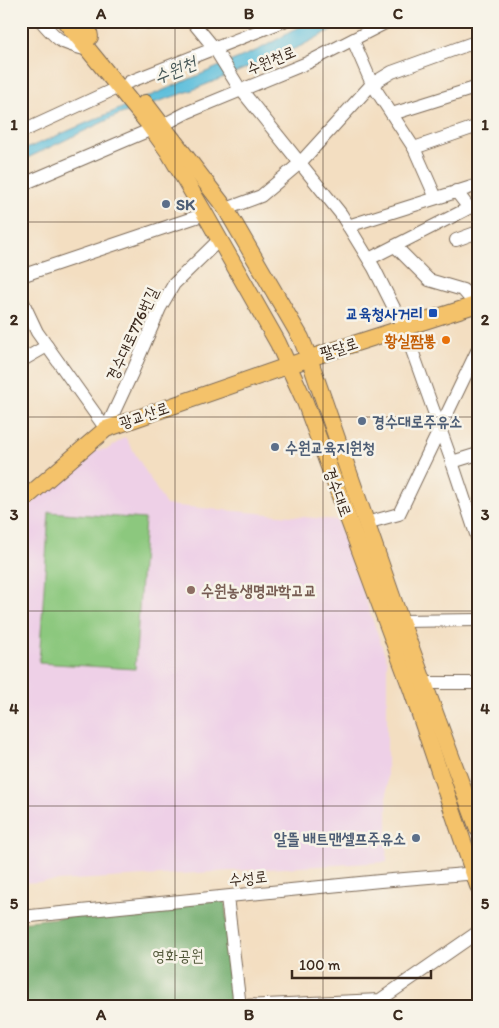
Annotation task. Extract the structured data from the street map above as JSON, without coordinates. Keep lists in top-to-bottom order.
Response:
{
  "streets": {
    "main road": ["팔달로", "광교산로", "경수대로"],
    "street": ["수원천로", "경수대로776번길", "수성로"]
  },
  "crossings": [
    ["수원천로", "경수대로"],
    ["경수대로776번길", "광교산로"],
    ["경수대로776번길", "경수대로"],
    ["팔달로", "광교산로"],
    ["팔달로", "경수대로"],
    ["광교산로", "경수대로"],
    ["경수대로", "수성로"]
  ],
  "water": ["수원천"],
  "parks": ["영화공원"],
  "places": {
    "other": [
      "SK",
      "황실짬뽕",
      "경수대로주유소",
      "수원교육지원청",
      "수원농생명과학고교",
      "알뜰 배트맨셀프주유소"
    ],
    "transit": ["교육청사거리"]
  },
  "scale_bar": "100 m",
  "grid": {
    "columns": ["A", "B", "C"],
    "rows": [
      "1",
      "2",
      "3",
      "4",
      "5"
    ]
  }
}
